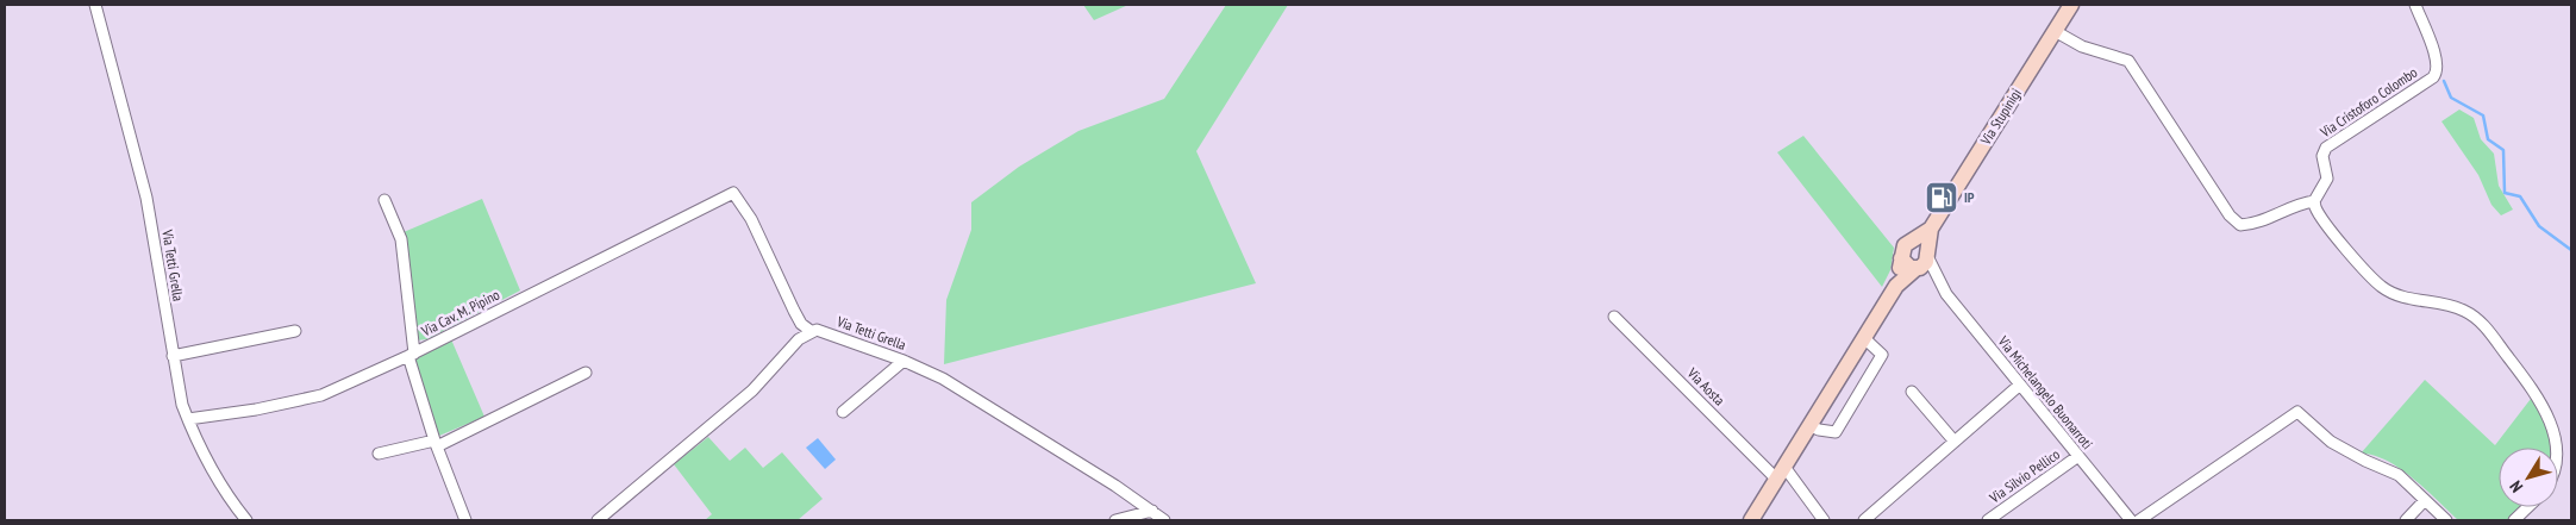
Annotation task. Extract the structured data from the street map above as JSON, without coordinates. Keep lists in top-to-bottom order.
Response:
{
  "streets": {
    "street": [
      "Via Cristoforo Colombo",
      "Via Stupinigi",
      "Via Tetti Grella",
      "Via Cav. M. Pipino",
      "Via Aosta",
      "Via Michelangelo Buonarroti",
      "Via Silvio Pellico"
    ]
  },
  "crossings": [
    ["Via Stupinigi", "Via Michelangelo Buonarroti"],
    ["Via Tetti Grella", "Via Cav. M. Pipino"],
    ["Via Michelangelo Buonarroti", "Via Silvio Pellico"]
  ],
  "places": {
    "fuel station": ["IP"]
  },
  "north": "bottom left"
}
